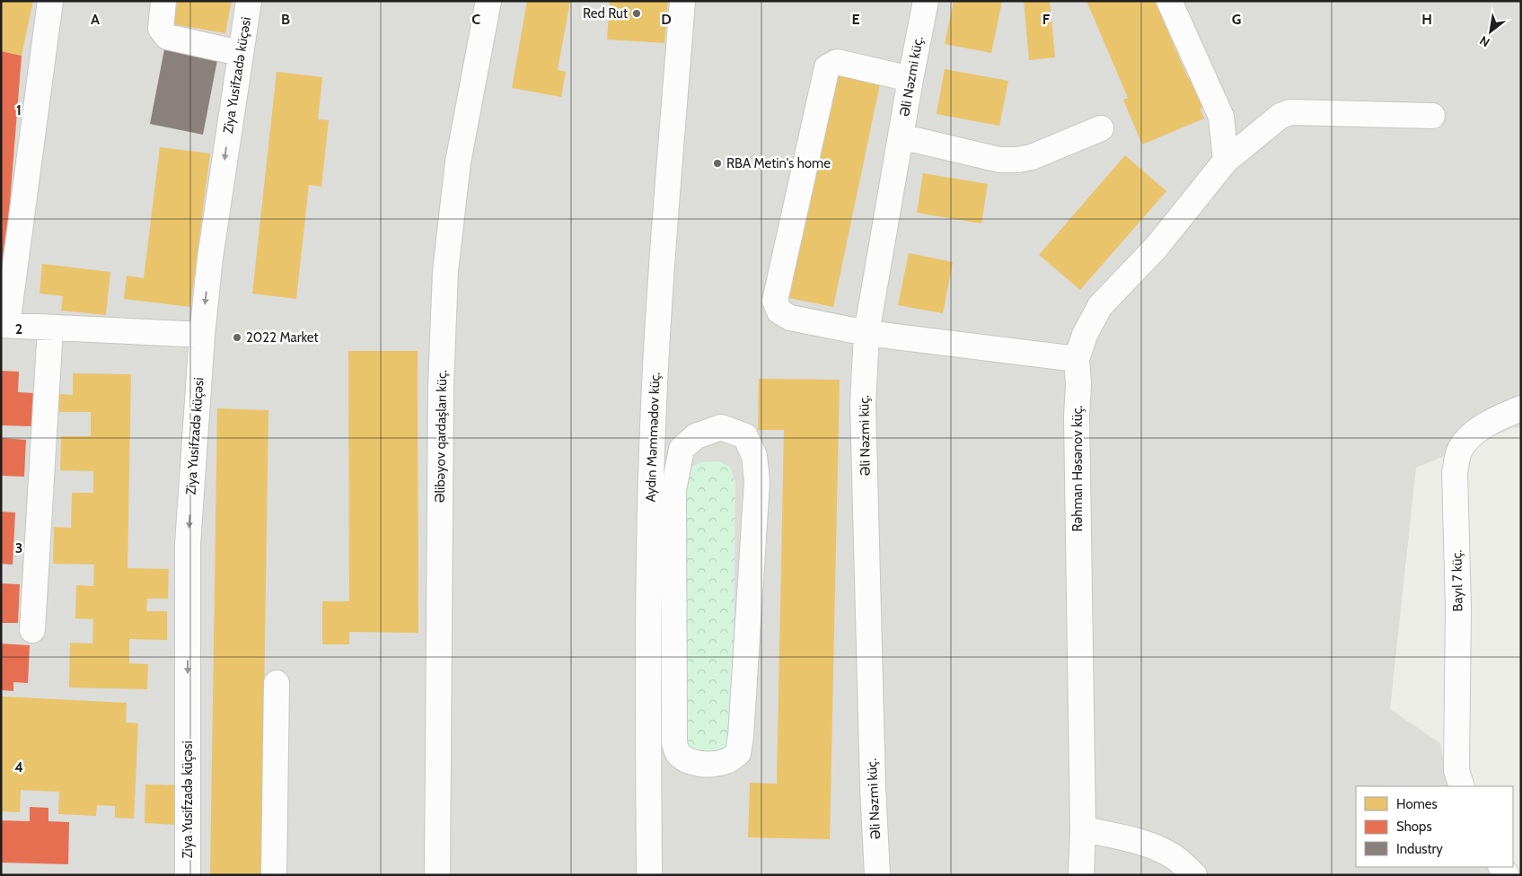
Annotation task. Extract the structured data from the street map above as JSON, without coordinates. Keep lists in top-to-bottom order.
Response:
{
  "streets": {
    "street": [
      "Ziya Yusifzadə küçəsi",
      "Əli Nəzmi küç.",
      "Əlibəyov qardaşları küç.",
      "Aydın Məmmədov küç.",
      "Rəhman Həsənov küç.",
      "Bayıl 7 küç."
    ]
  },
  "places": ["Red Rut", "RBA Metin's home", "2022 Market"],
  "legend": ["Homes", "Shops", "Industry"],
  "north": "bottom left",
  "grid": {
    "columns": [
      "A",
      "B",
      "C",
      "D",
      "E",
      "F",
      "G",
      "H"
    ],
    "rows": [
      "1",
      "2",
      "3",
      "4"
    ]
  }
}
